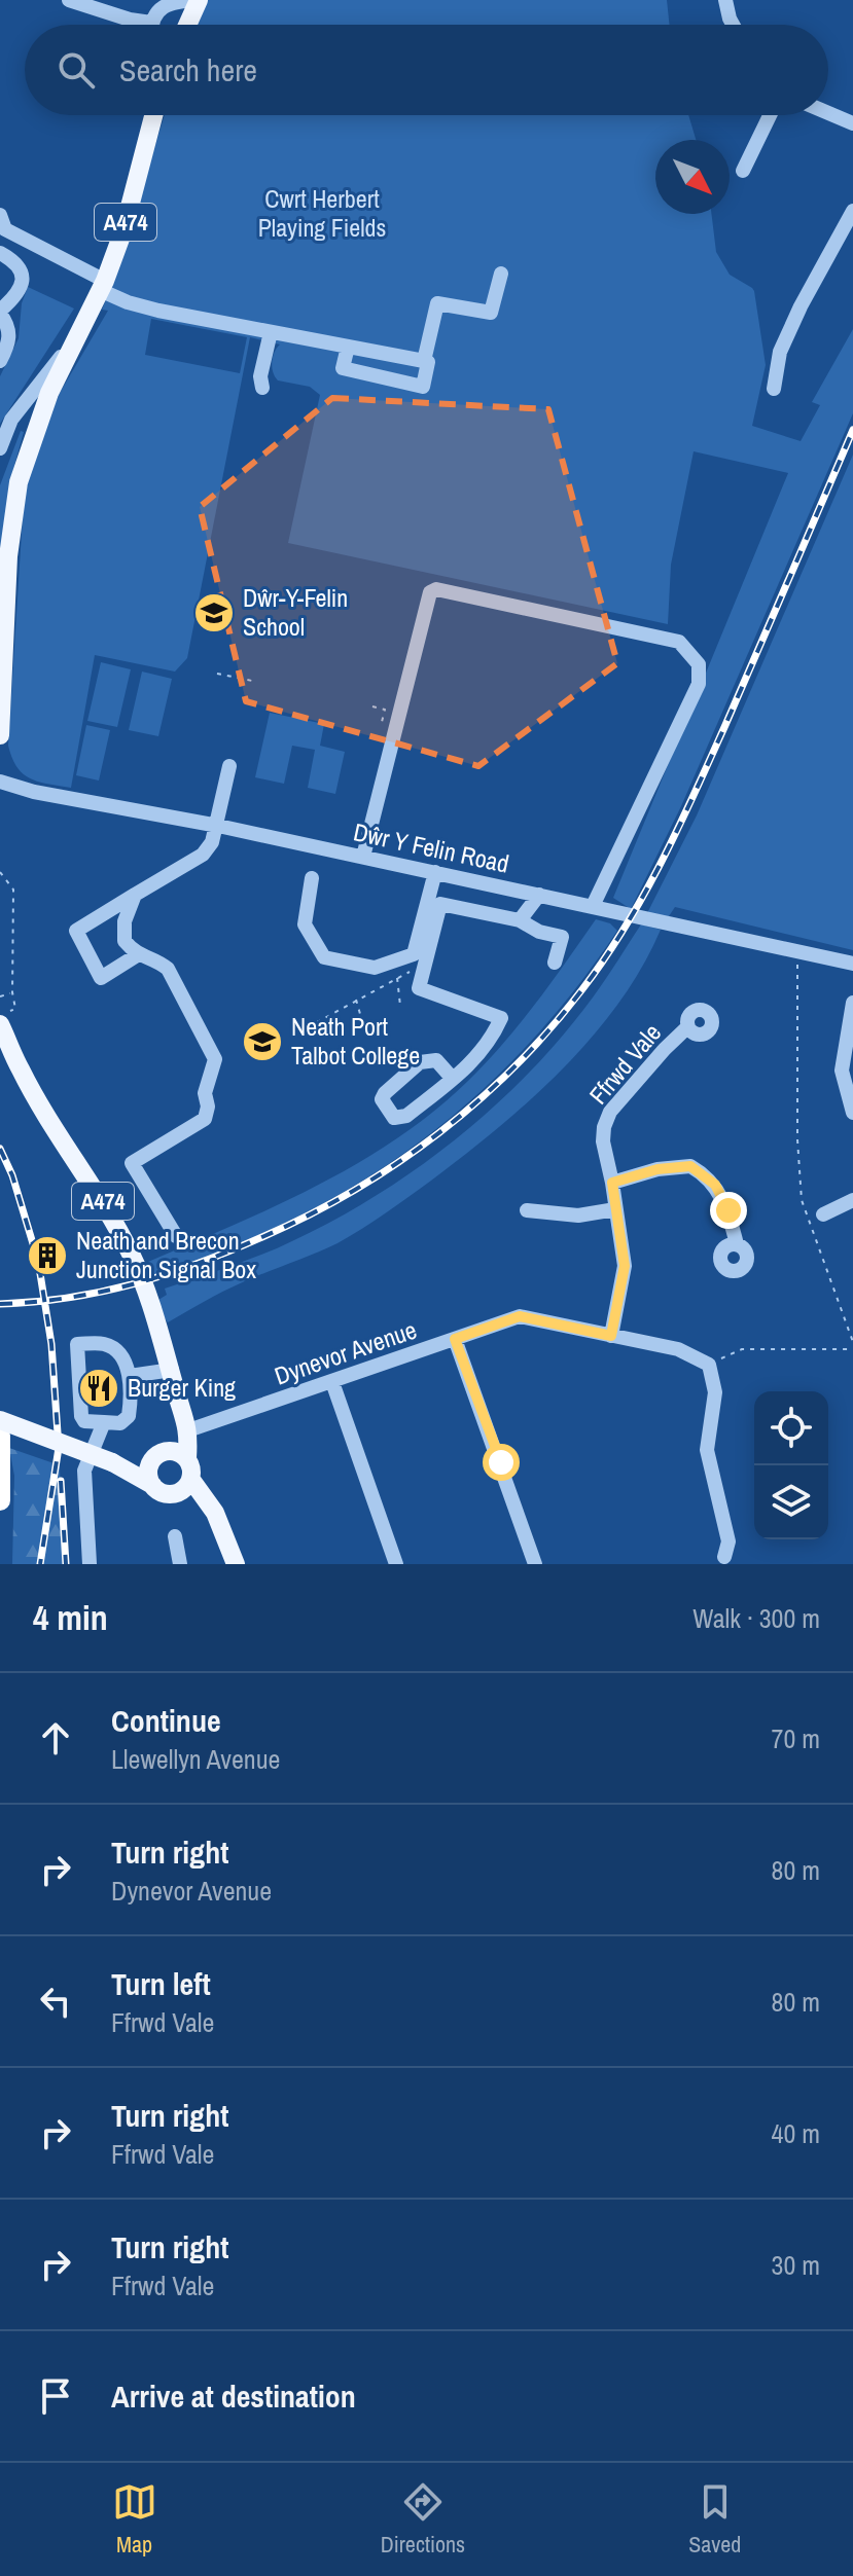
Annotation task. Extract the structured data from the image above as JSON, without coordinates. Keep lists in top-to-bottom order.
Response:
{
  "streets": {
    "main road": ["A474"],
    "street": ["Dŵr Y Felin Road", "Ffrwd Vale", "Dynevor Avenue"]
  },
  "crossings": [
    ["A474", "Dynevor Avenue"],
    ["Ffrwd Vale", "Dynevor Avenue"]
  ],
  "parks": ["Cwrt Herbert Playing Fields"],
  "places": {
    "school or university": ["Dŵr-Y-Felin School", "Neath Port Talbot College"],
    "building": ["Neath and Brecon Junction Signal Box"],
    "restaurant": ["Burger King"]
  },
  "north": "bottom right",
  "page": {
    "search": "Search here",
    "heading": ["4 min", "Walk · 300 m"],
    "list": [
      ["Continue", "Llewellyn Avenue", "70 m"],
      ["Turn right", "Dynevor Avenue", "80 m"],
      ["Turn left", "Ffrwd Vale", "80 m"],
      ["Turn right", "Ffrwd Vale", "40 m"],
      ["Turn right", "Ffrwd Vale", "30 m"],
      "Arrive at destination"
    ],
    "nav": ["Map", "Directions", "Saved"]
  }
}
